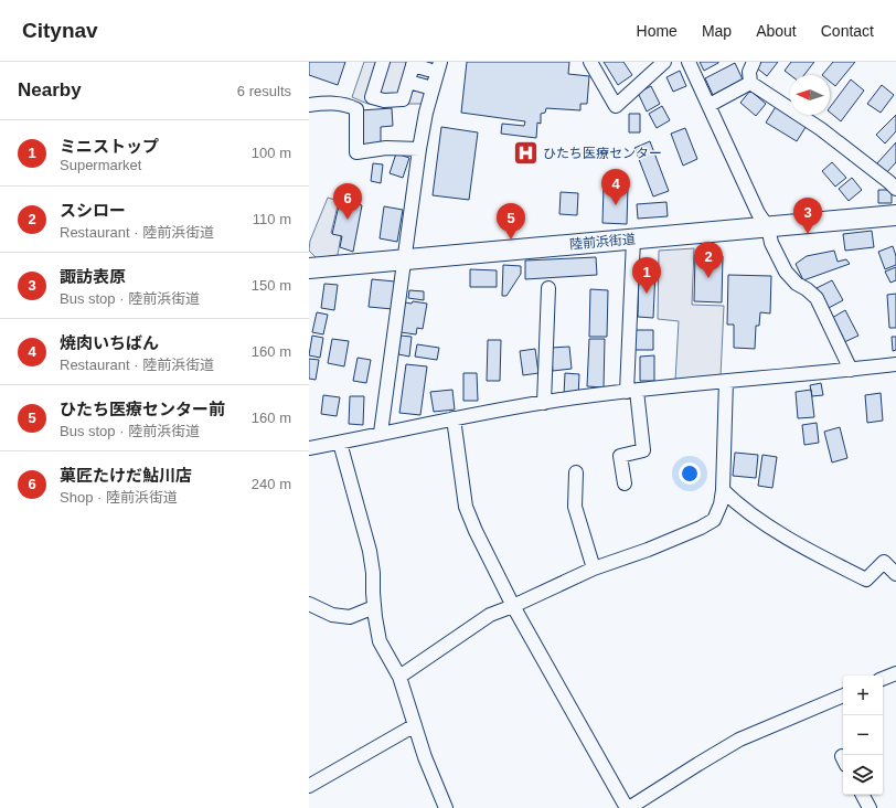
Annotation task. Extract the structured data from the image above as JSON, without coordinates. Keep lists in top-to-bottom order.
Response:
{
  "streets": {
    "highway": ["陸前浜街道"]
  },
  "places": {
    "hospital": ["ひたち医療センター"]
  },
  "north": "left",
  "page": {
    "header": "Citynav",
    "nav": [
      "Home",
      "Map",
      "About",
      "Contact"
    ],
    "heading": ["Nearby", "6 results"],
    "list": [
      {
        "mark": "1",
        "name": "ミニストップ",
        "note": "Supermarket",
        "value": "100 m"
      },
      {
        "mark": "2",
        "name": "スシロー",
        "note": "Restaurant · 陸前浜街道",
        "value": "110 m"
      },
      {
        "mark": "3",
        "name": "諏訪表原",
        "note": "Bus stop · 陸前浜街道",
        "value": "150 m"
      },
      {
        "mark": "4",
        "name": "焼肉いちばん",
        "note": "Restaurant · 陸前浜街道",
        "value": "160 m"
      },
      {
        "mark": "5",
        "name": "ひたち医療センター前",
        "note": "Bus stop · 陸前浜街道",
        "value": "160 m"
      },
      {
        "mark": "6",
        "name": "菓匠たけだ鮎川店",
        "note": "Shop · 陸前浜街道",
        "value": "240 m"
      }
    ],
    "pins": [
      "4",
      "6",
      "3",
      "5",
      "2",
      "1"
    ],
    "map_buttons": ["+", "−"]
  }
}
